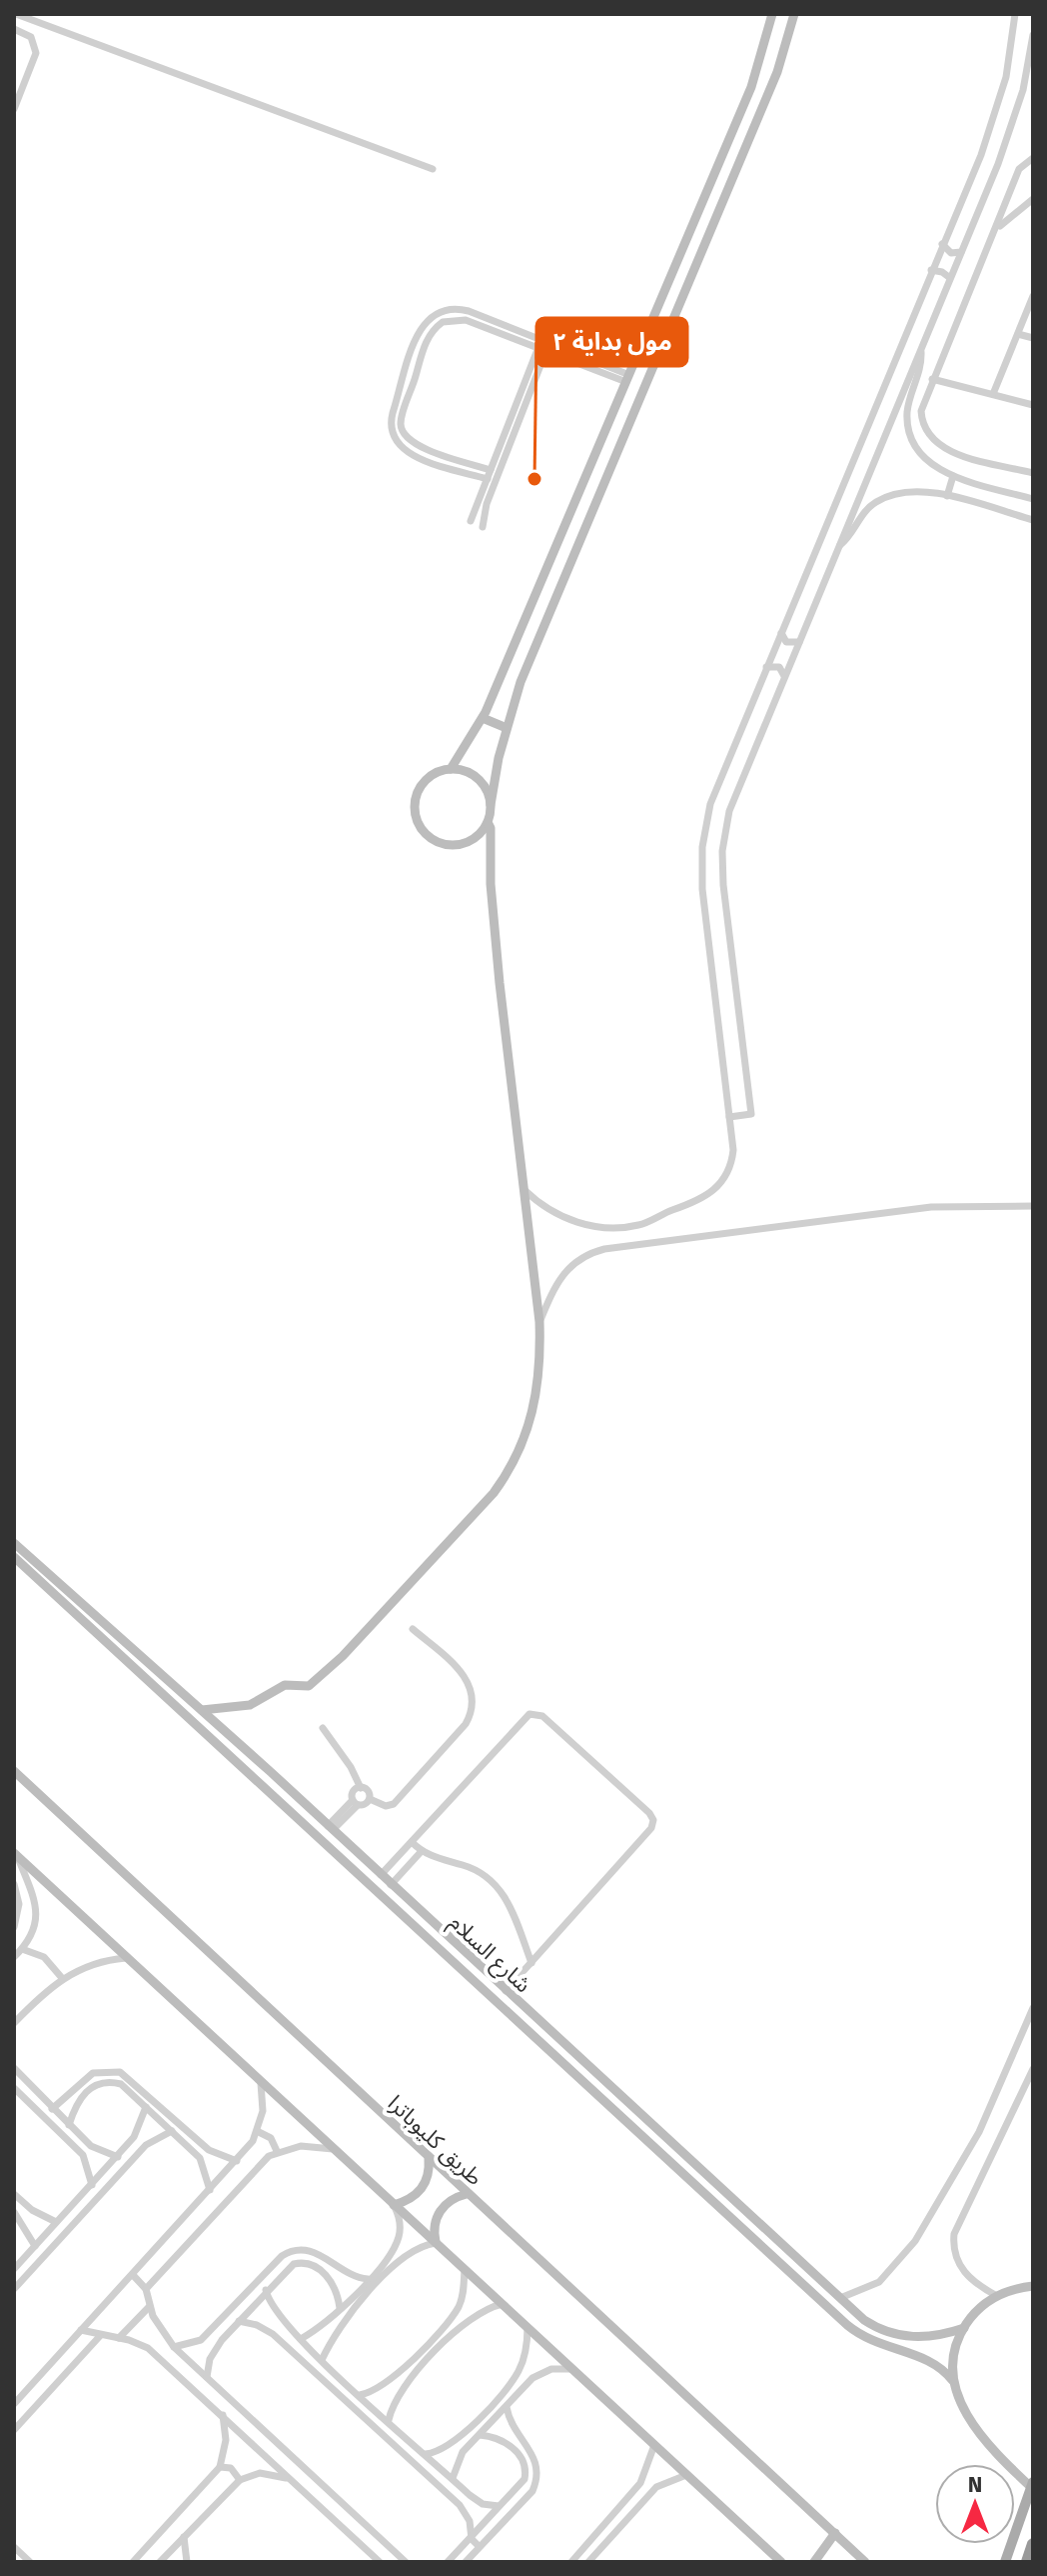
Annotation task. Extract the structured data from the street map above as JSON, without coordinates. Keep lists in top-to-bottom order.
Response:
{
  "streets": {
    "main road": ["شارع السلام", "طريق كليوباترا"]
  },
  "places": ["مول بداية ۲"],
  "north": "top"
}
